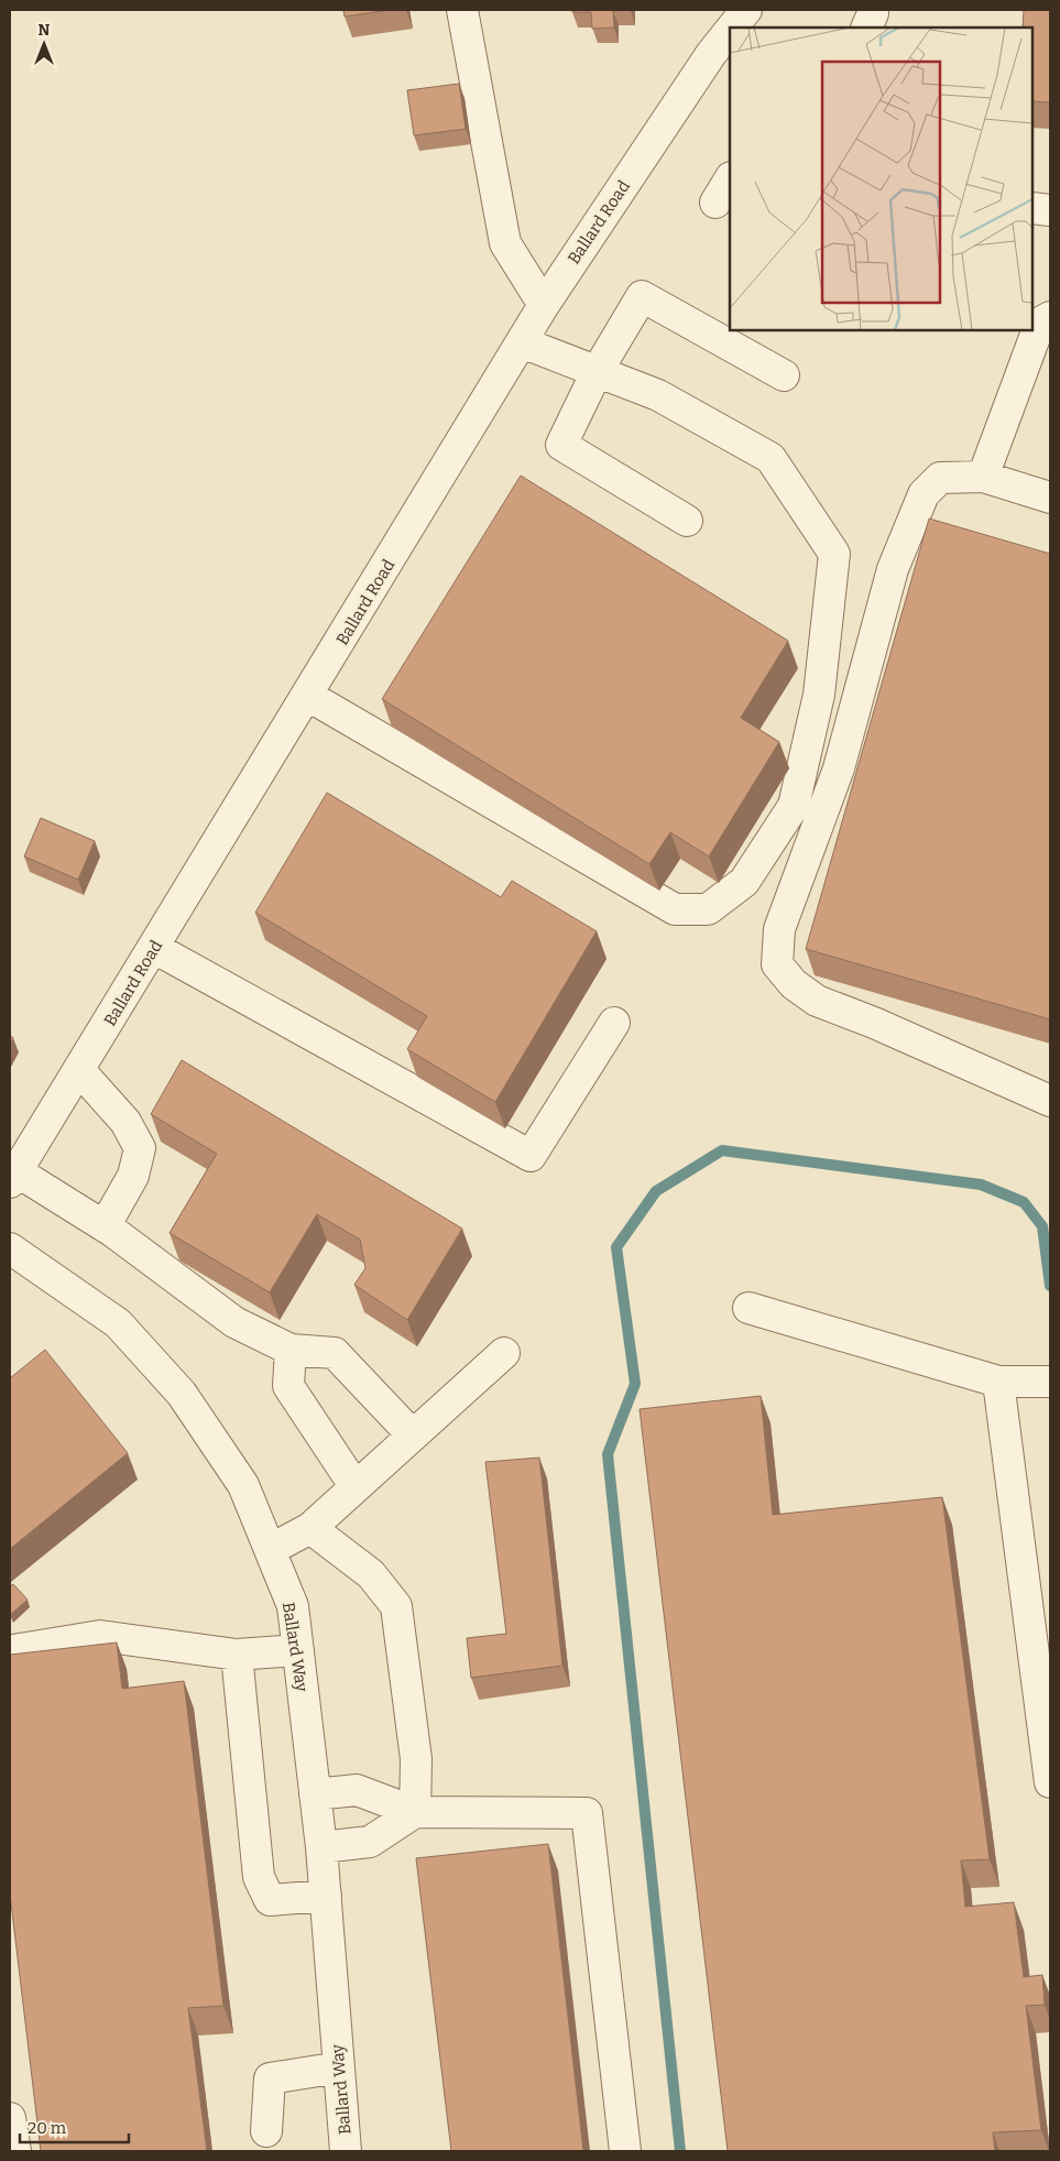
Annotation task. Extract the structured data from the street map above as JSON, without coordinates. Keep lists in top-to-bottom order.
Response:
{
  "streets": {
    "street": ["Ballard Road", "Ballard Way"]
  },
  "scale_bar": "20 m",
  "north": "top"
}
